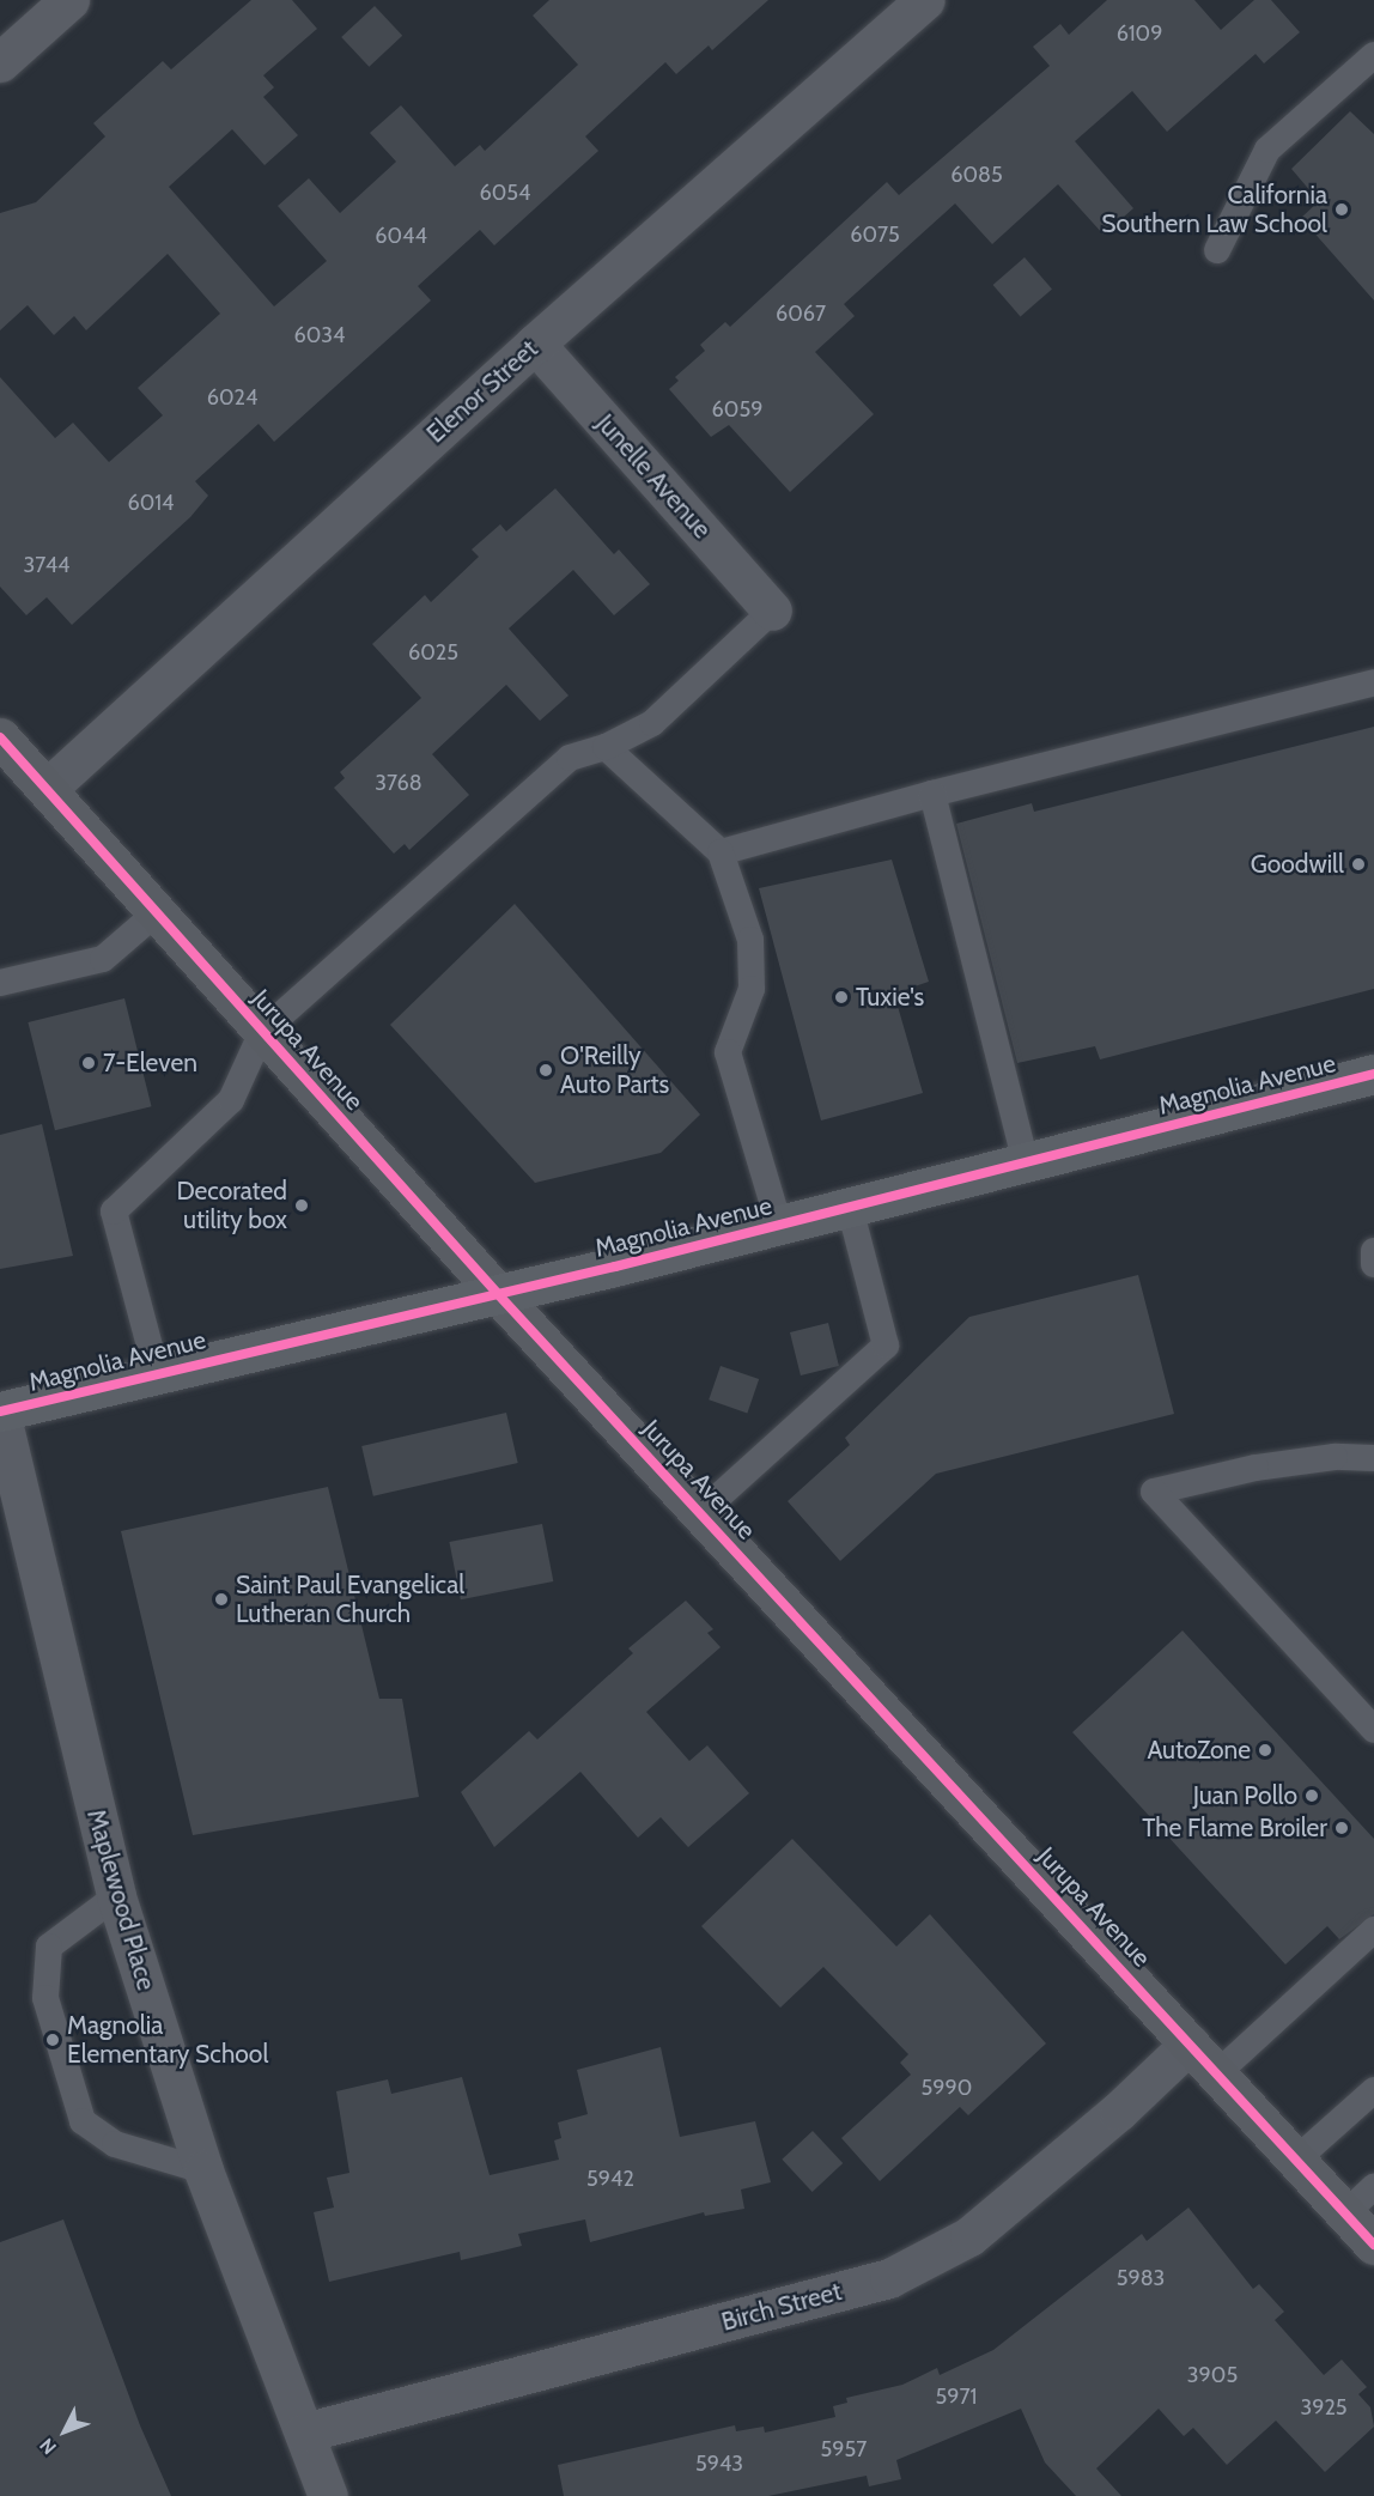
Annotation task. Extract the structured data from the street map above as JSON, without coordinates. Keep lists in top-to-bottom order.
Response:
{
  "streets": {
    "main road": ["Jurupa Avenue", "Magnolia Avenue"],
    "street": [
      "Elenor Street",
      "Junelle Avenue",
      "Maplewood Place",
      "Birch Street"
    ]
  },
  "crossings": [
    ["Elenor Street", "Junelle Avenue"],
    ["Elenor Street", "Jurupa Avenue"],
    ["Jurupa Avenue", "Magnolia Avenue"],
    ["Jurupa Avenue", "Birch Street"],
    ["Magnolia Avenue", "Maplewood Place"],
    ["Maplewood Place", "Birch Street"]
  ],
  "places": [
    "California Southern Law School",
    "Goodwill",
    "Tuxie's",
    "7-Eleven",
    "O'Reilly Auto Parts",
    "Decorated utility box",
    "Saint Paul Evangelical Lutheran Church",
    "AutoZone",
    "Juan Pollo",
    "The Flame Broiler",
    "Magnolia Elementary School"
  ],
  "house_numbers": [
    "6109",
    "6085",
    "6054",
    "6075",
    "6044",
    "6067",
    "6034",
    "6024",
    "6059",
    "6014",
    "3744",
    "6025",
    "3768",
    "5990",
    "5942",
    "5983",
    "3905",
    "5971",
    "3925",
    "5957",
    "5943"
  ],
  "north": "bottom left"
}
